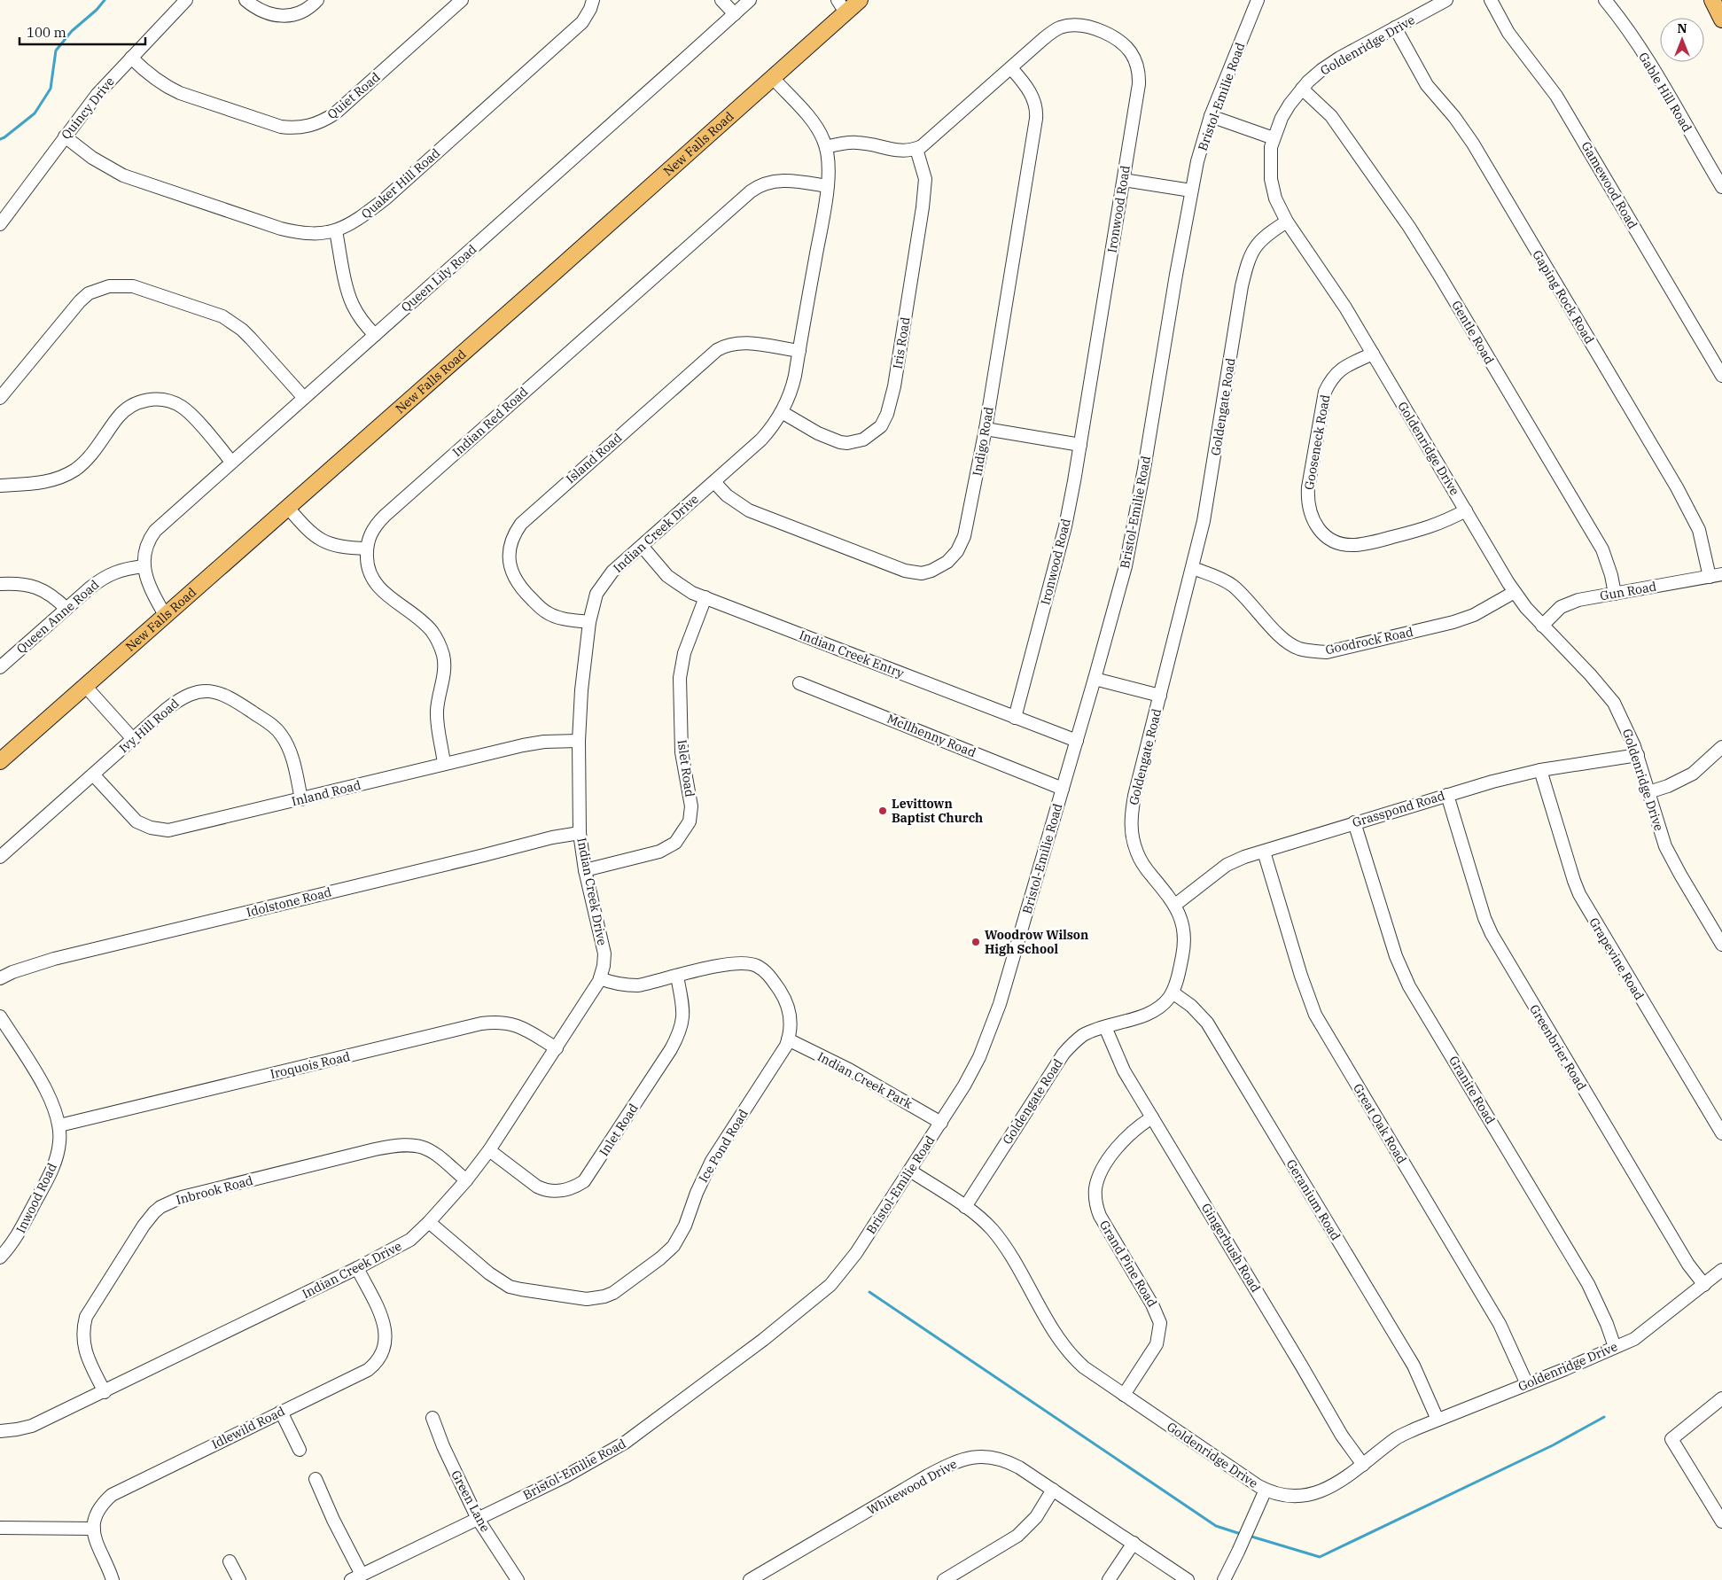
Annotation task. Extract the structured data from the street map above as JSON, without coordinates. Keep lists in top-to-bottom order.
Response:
{
  "streets": {
    "main road": ["New Falls Road"],
    "street": [
      "Goldenridge Drive",
      "Gable Hill Road",
      "Quiet Road",
      "Bristol-Emilie Road",
      "Quincy Drive",
      "Quaker Hill Road",
      "Gamewood Road",
      "Ironwood Road",
      "Queen Lily Road",
      "Gaping Rock Road",
      "Gentle Road",
      "Iris Road",
      "Goldengate Road",
      "Indian Red Road",
      "Indigo Road",
      "Gooseneck Road",
      "Island Road",
      "Indian Creek Drive",
      "Gun Road",
      "Queen Anne Road",
      "Goodrock Road",
      "Indian Creek Entry",
      "Ivy Hill Road",
      "McIlhenny Road",
      "Islet Road",
      "Inland Road",
      "Grasspond Road",
      "Idolstone Road",
      "Grapevine Road",
      "Greenbrier Road",
      "Iroquois Road",
      "Indian Creek Park",
      "Granite Road",
      "Great Oak Road",
      "Inlet Road",
      "Ice Pond Road",
      "Inbrook Road",
      "Inwood Road",
      "Geranium Road",
      "Gingerbush Road",
      "Grand Pine Road",
      "Idlewild Road",
      "Whitewood Drive",
      "Green Lane"
    ]
  },
  "crossings": [
    ["Goldenridge Drive", "Bristol-Emilie Road"],
    ["Goldenridge Drive", "Gaping Rock Road"],
    ["Goldenridge Drive", "Gentle Road"],
    ["Goldenridge Drive", "Goldengate Road"],
    ["Goldenridge Drive", "Gooseneck Road"],
    ["Goldenridge Drive", "Gun Road"],
    ["Goldenridge Drive", "Goodrock Road"],
    ["Goldenridge Drive", "Grasspond Road"],
    ["Goldenridge Drive", "Greenbrier Road"],
    ["Goldenridge Drive", "Granite Road"],
    ["Goldenridge Drive", "Great Oak Road"],
    ["Goldenridge Drive", "Geranium Road"],
    ["Goldenridge Drive", "Gingerbush Road"],
    ["Goldenridge Drive", "Grand Pine Road"],
    ["Quiet Road", "Quincy Drive"],
    ["Bristol-Emilie Road", "Indian Creek Entry"],
    ["Bristol-Emilie Road", "McIlhenny Road"],
    ["Bristol-Emilie Road", "Indian Creek Park"],
    ["Bristol-Emilie Road", "Green Lane"],
    ["Quincy Drive", "Quaker Hill Road"],
    ["New Falls Road", "Indian Creek Drive"],
    ["Ironwood Road", "Iris Road"],
    ["Ironwood Road", "Indigo Road"],
    ["Ironwood Road", "Indian Creek Entry"],
    ["Queen Lily Road", "Queen Anne Road"],
    ["Gaping Rock Road", "Gun Road"],
    ["Gentle Road", "Gun Road"],
    ["Iris Road", "Indian Creek Drive"],
    ["Goldengate Road", "Goodrock Road"],
    ["Goldengate Road", "Grasspond Road"],
    ["Goldengate Road", "Geranium Road"],
    ["Goldengate Road", "Gingerbush Road"],
    ["Indian Red Road", "Indian Creek Drive"],
    ["Indian Red Road", "Inland Road"],
    ["Indigo Road", "Indian Creek Drive"],
    ["Island Road", "Indian Creek Drive"],
    ["Indian Creek Drive", "Indian Creek Entry"],
    ["Indian Creek Drive", "Islet Road"],
    ["Indian Creek Drive", "Inland Road"],
    ["Indian Creek Drive", "Idolstone Road"],
    ["Indian Creek Drive", "Iroquois Road"],
    ["Indian Creek Drive", "Inlet Road"],
    ["Indian Creek Drive", "Ice Pond Road"],
    ["Indian Creek Drive", "Inbrook Road"],
    ["Indian Creek Drive", "Idlewild Road"],
    ["Indian Creek Entry", "Islet Road"],
    ["Ivy Hill Road", "Inland Road"],
    ["Grasspond Road", "Grapevine Road"],
    ["Grasspond Road", "Greenbrier Road"],
    ["Grasspond Road", "Granite Road"],
    ["Grasspond Road", "Great Oak Road"],
    ["Iroquois Road", "Inwood Road"],
    ["Indian Creek Park", "Ice Pond Road"],
    ["Inlet Road", "Ice Pond Road"],
    ["Gingerbush Road", "Grand Pine Road"]
  ],
  "places": ["Levittown Baptist Church", "Woodrow Wilson High School"],
  "scale_bar": "100 m",
  "north": "top"
}
